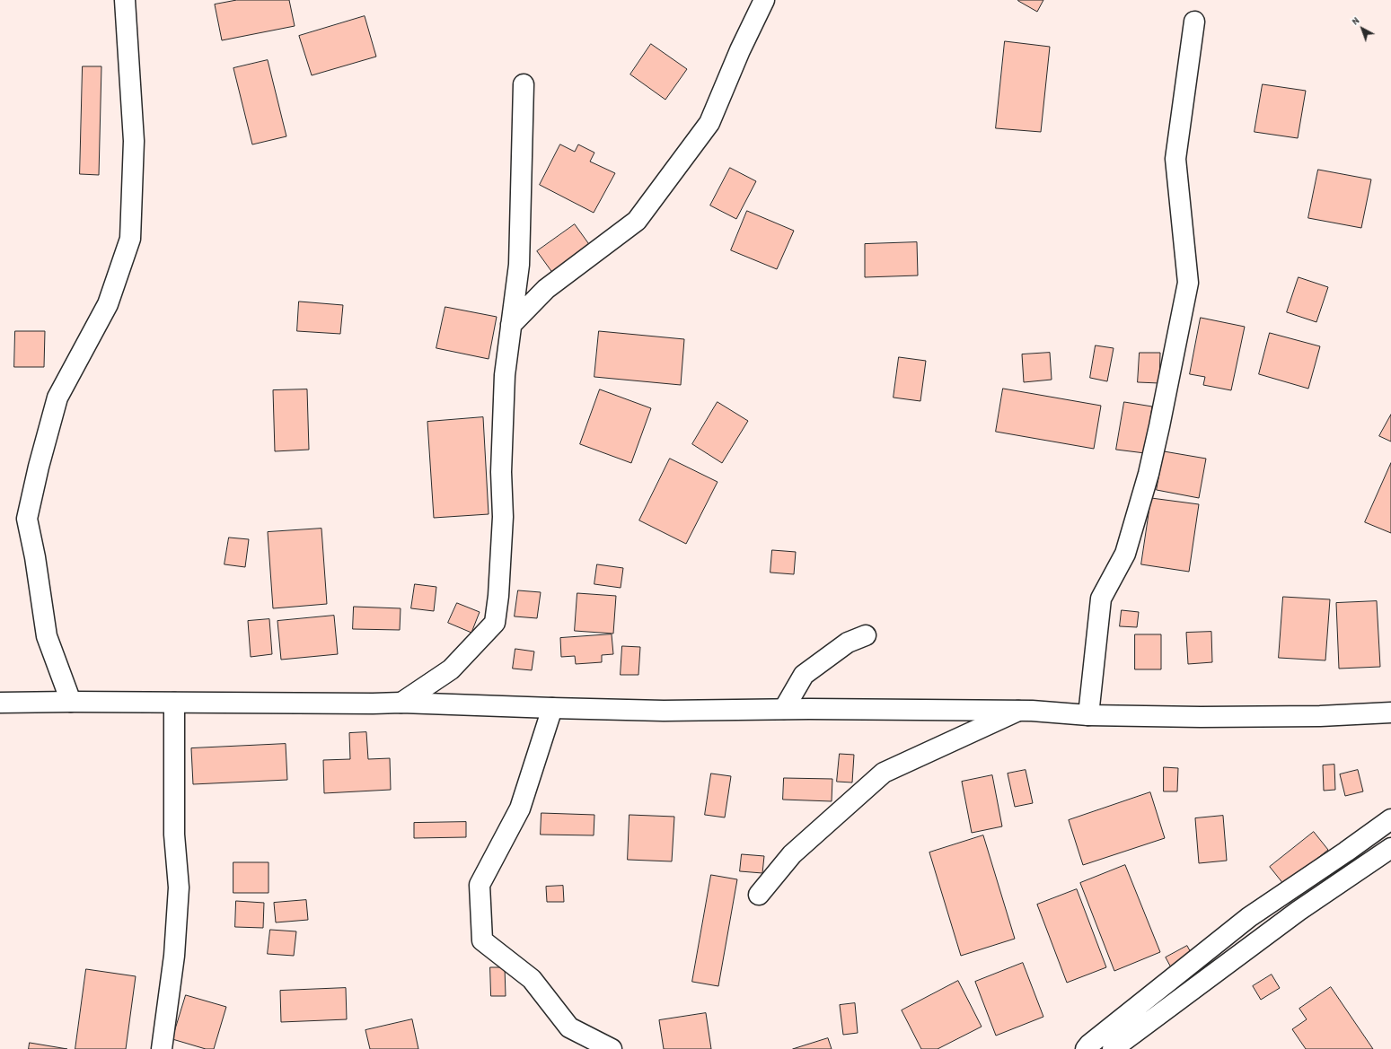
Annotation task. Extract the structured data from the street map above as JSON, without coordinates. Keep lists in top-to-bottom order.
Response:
{
  "north": "top left"
}
